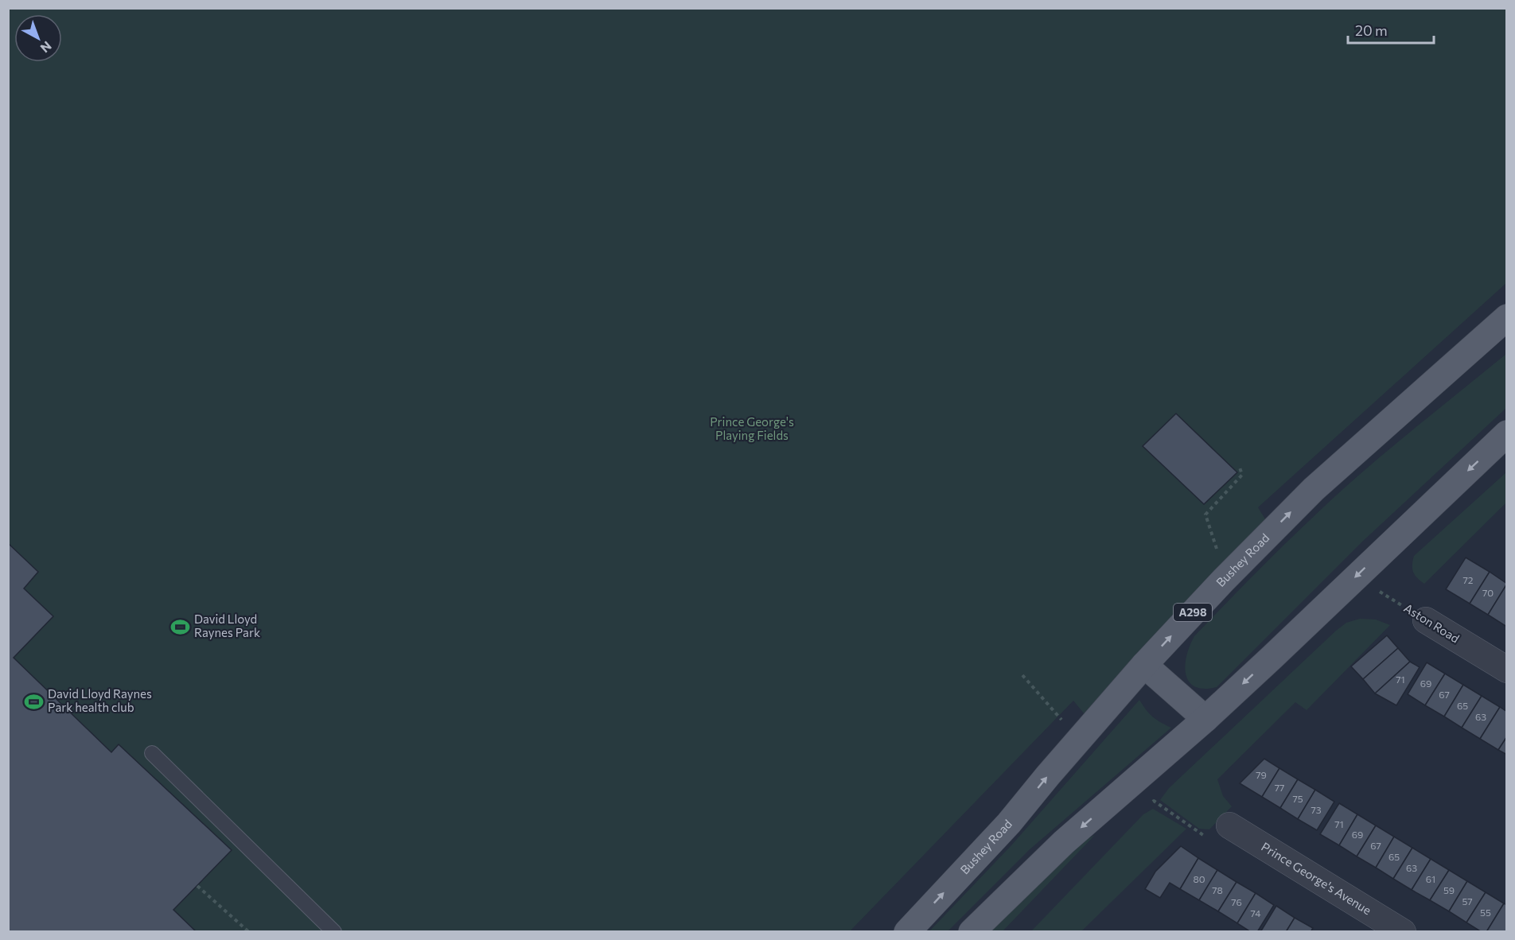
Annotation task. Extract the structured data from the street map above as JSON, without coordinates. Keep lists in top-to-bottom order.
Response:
{
  "streets": {
    "main road": ["Bushey Road", "A298"],
    "street": ["Aston Road", "Prince George's Avenue"]
  },
  "parks": ["Prince George's Playing Fields"],
  "places": {
    "sports": ["David Lloyd Raynes Park", "David Lloyd Raynes Park health club"]
  },
  "house_numbers": [
    "72",
    "70",
    "71",
    "69",
    "67",
    "65",
    "63",
    "79",
    "77",
    "75",
    "73",
    "71",
    "69",
    "67",
    "65",
    "63",
    "80",
    "61",
    "78",
    "59",
    "57",
    "76",
    "55",
    "74"
  ],
  "scale_bar": "20 m",
  "north": "bottom right"
}
